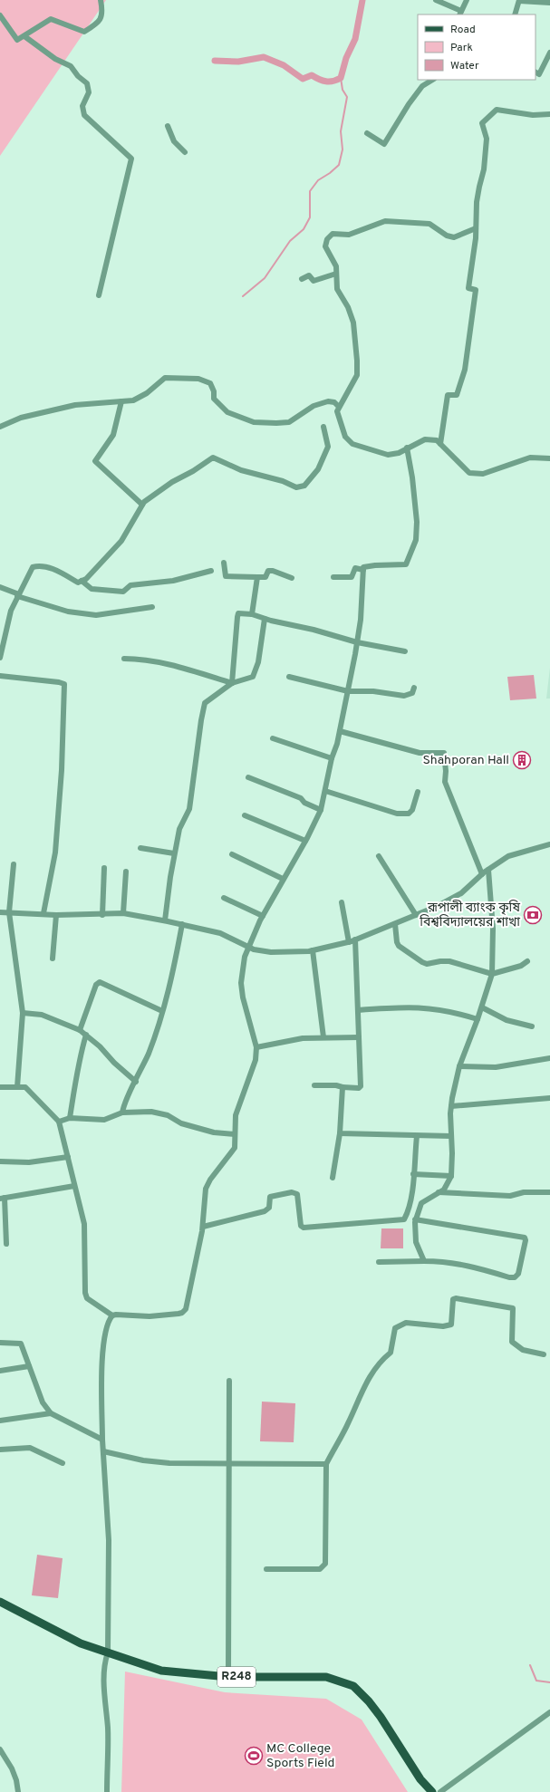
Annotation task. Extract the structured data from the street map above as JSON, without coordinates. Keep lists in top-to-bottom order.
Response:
{
  "streets": {
    "main road": ["R248"]
  },
  "places": {
    "building": ["Shahporan Hall"],
    "bank": ["রূপালী ব্যাংক কৃষি বিশ্ববিদ্যালয়ের শাখা"],
    "sports": ["MC College Sports Field"]
  },
  "legend": ["Road", "Park", "Water"]
}
